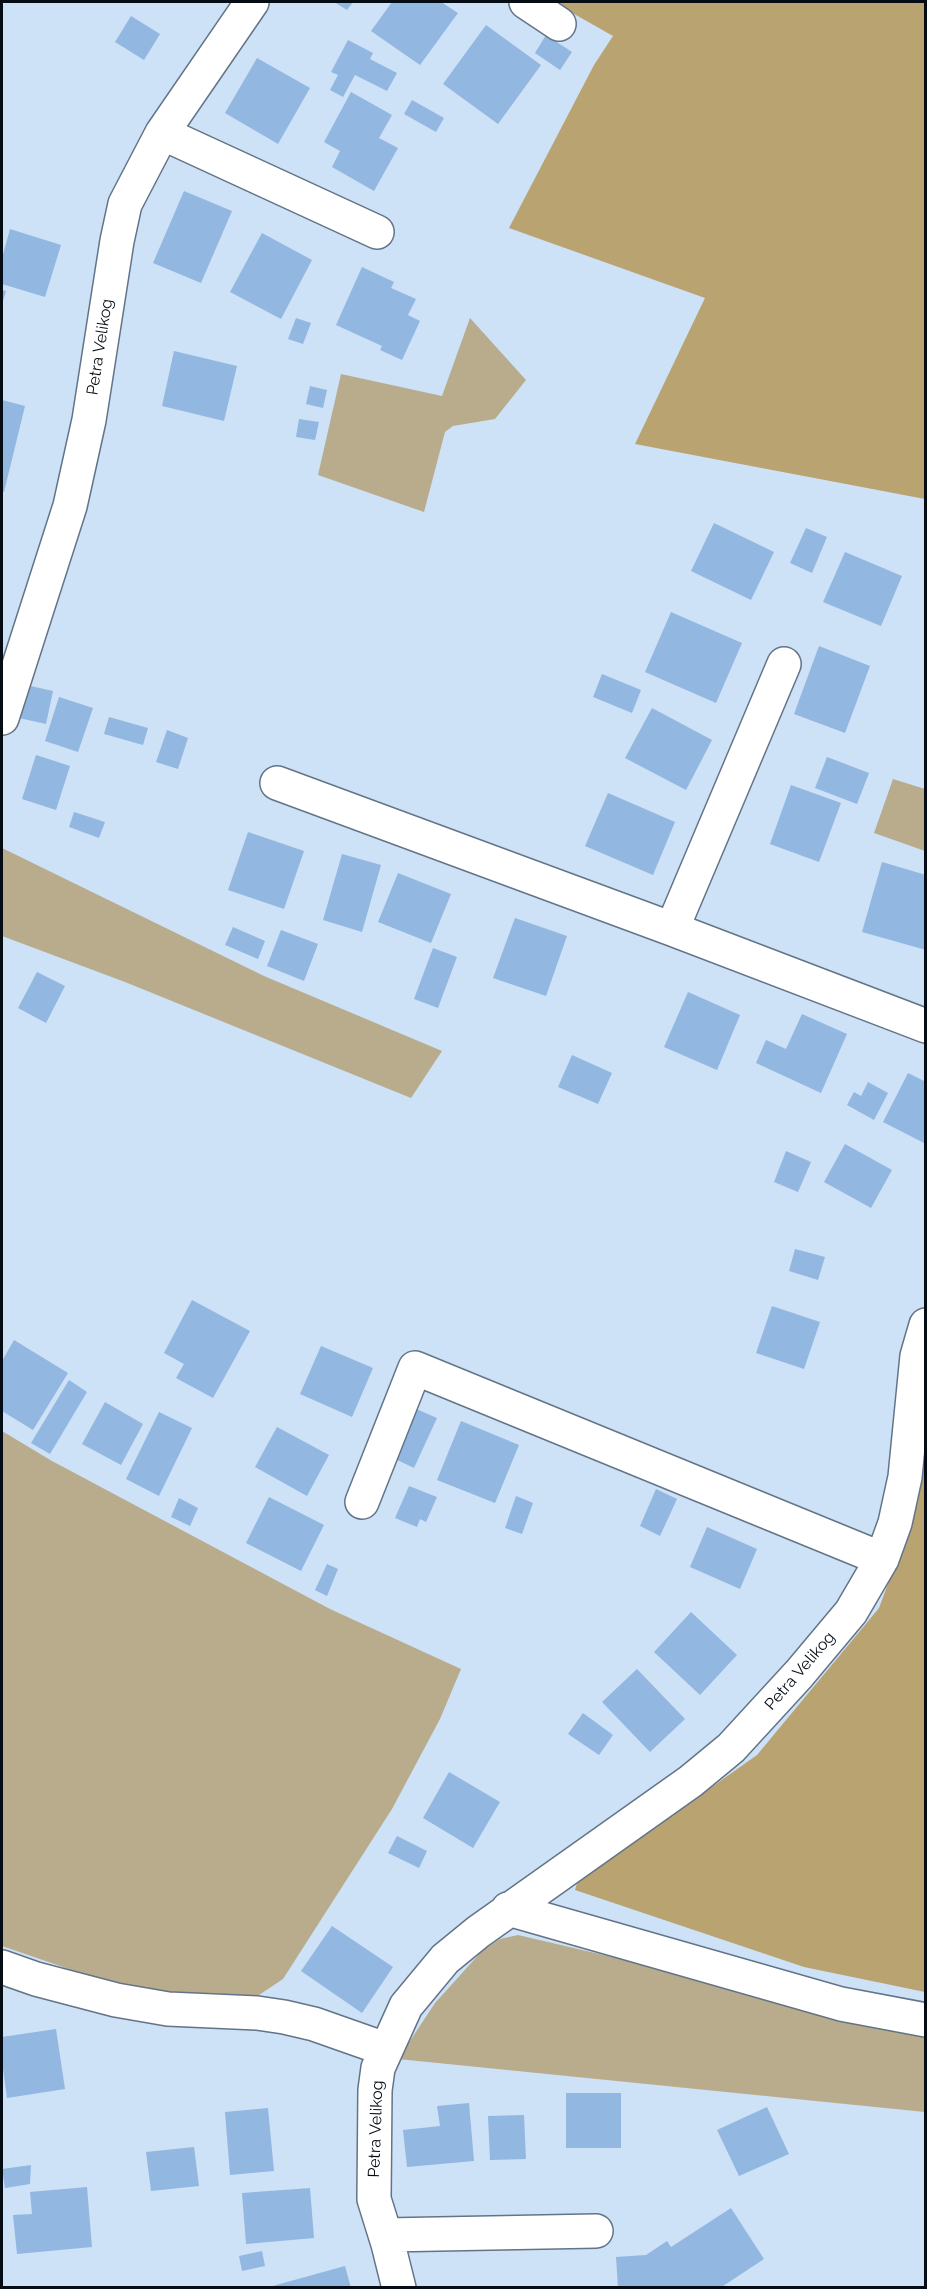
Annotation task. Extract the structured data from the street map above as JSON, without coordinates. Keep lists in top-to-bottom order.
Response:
{
  "streets": {
    "street": ["Petra Velikog"]
  }
}
